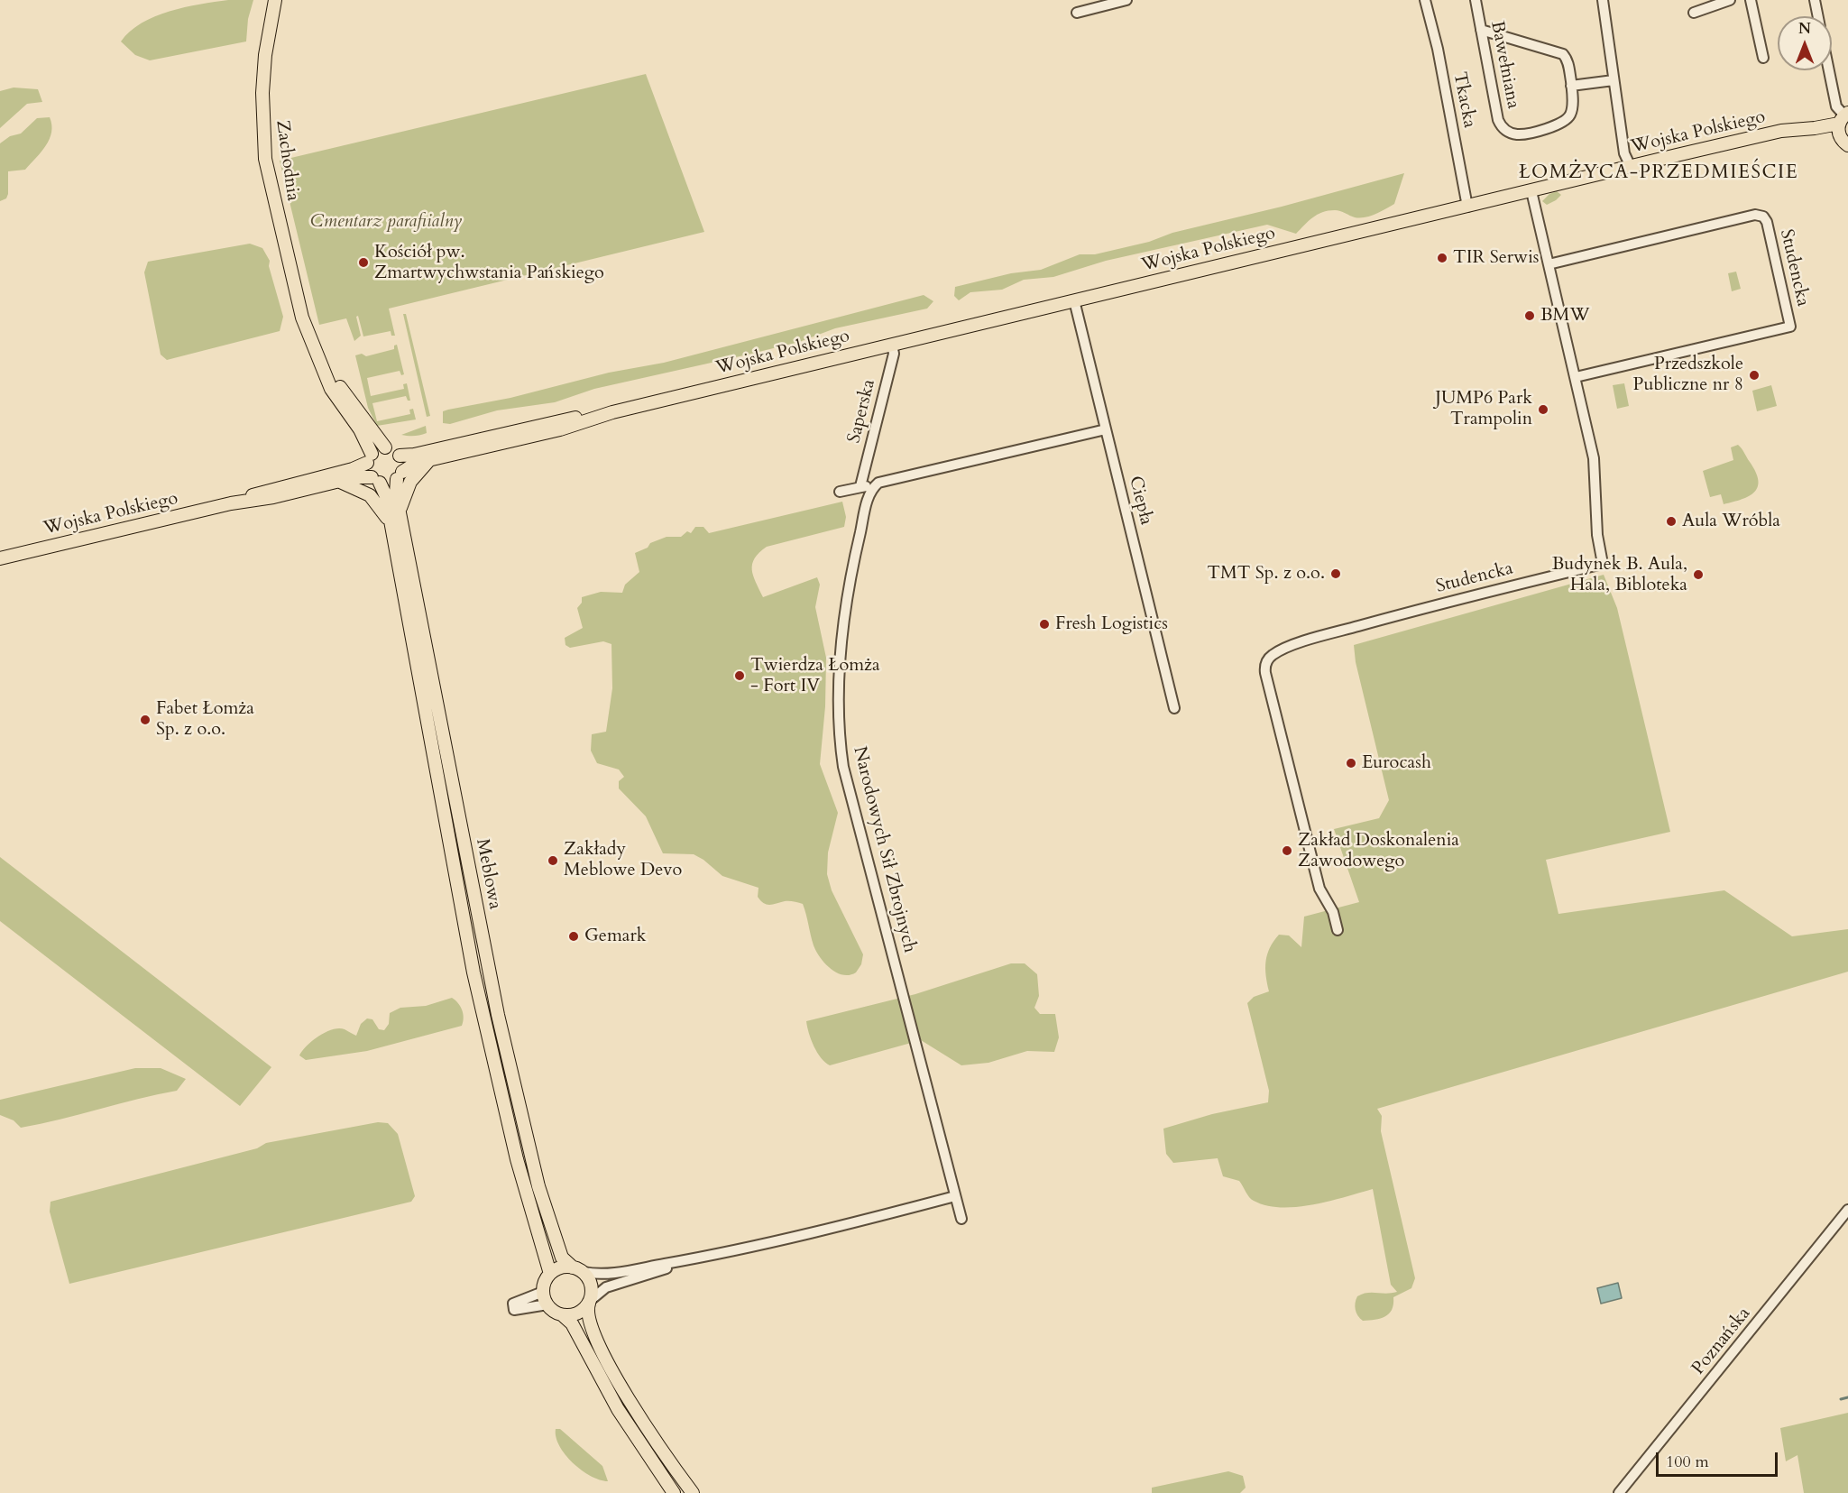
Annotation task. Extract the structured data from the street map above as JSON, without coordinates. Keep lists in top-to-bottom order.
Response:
{
  "streets": {
    "main road": ["Wojska Polskiego", "Zachodnia", "Meblowa"],
    "street": [
      "Bawełniana",
      "Tkacka",
      "Studencka",
      "Saperska",
      "Ciepła",
      "Narodowych Sił Zbrojnych",
      "Poznańska"
    ]
  },
  "crossings": [
    ["Tkacka", "Wojska Polskiego"],
    ["Wojska Polskiego", "Zachodnia"],
    ["Wojska Polskiego", "Studencka"],
    ["Wojska Polskiego", "Saperska"],
    ["Wojska Polskiego", "Ciepła"],
    ["Wojska Polskiego", "Meblowa"],
    ["Zachodnia", "Meblowa"]
  ],
  "districts": ["ŁOMŻYCA-PRZEDMIEŚCIE"],
  "parks": ["Cmentarz parafiialny"],
  "places": [
    "TIR Serwis",
    "Kościół pw. Zmartwychwstania Pańskiego",
    "BMW",
    "Przedszkole Publiczne nr 8",
    "JUMP6 Park Trampolin",
    "Aula Wróbla",
    "TMT Sp. z o.o.",
    "Budynek B. Aula, Hala, Bibloteka",
    "Fresh Logistics",
    "Twierdza Łomża - Fort IV",
    "Fabet Łomża Sp. z o.o.",
    "Eurocash",
    "Zakład Doskonalenia Zawodowego",
    "Zakłady Meblowe Devo",
    "Gemark"
  ],
  "scale_bar": "100 m",
  "north": "top"
}
